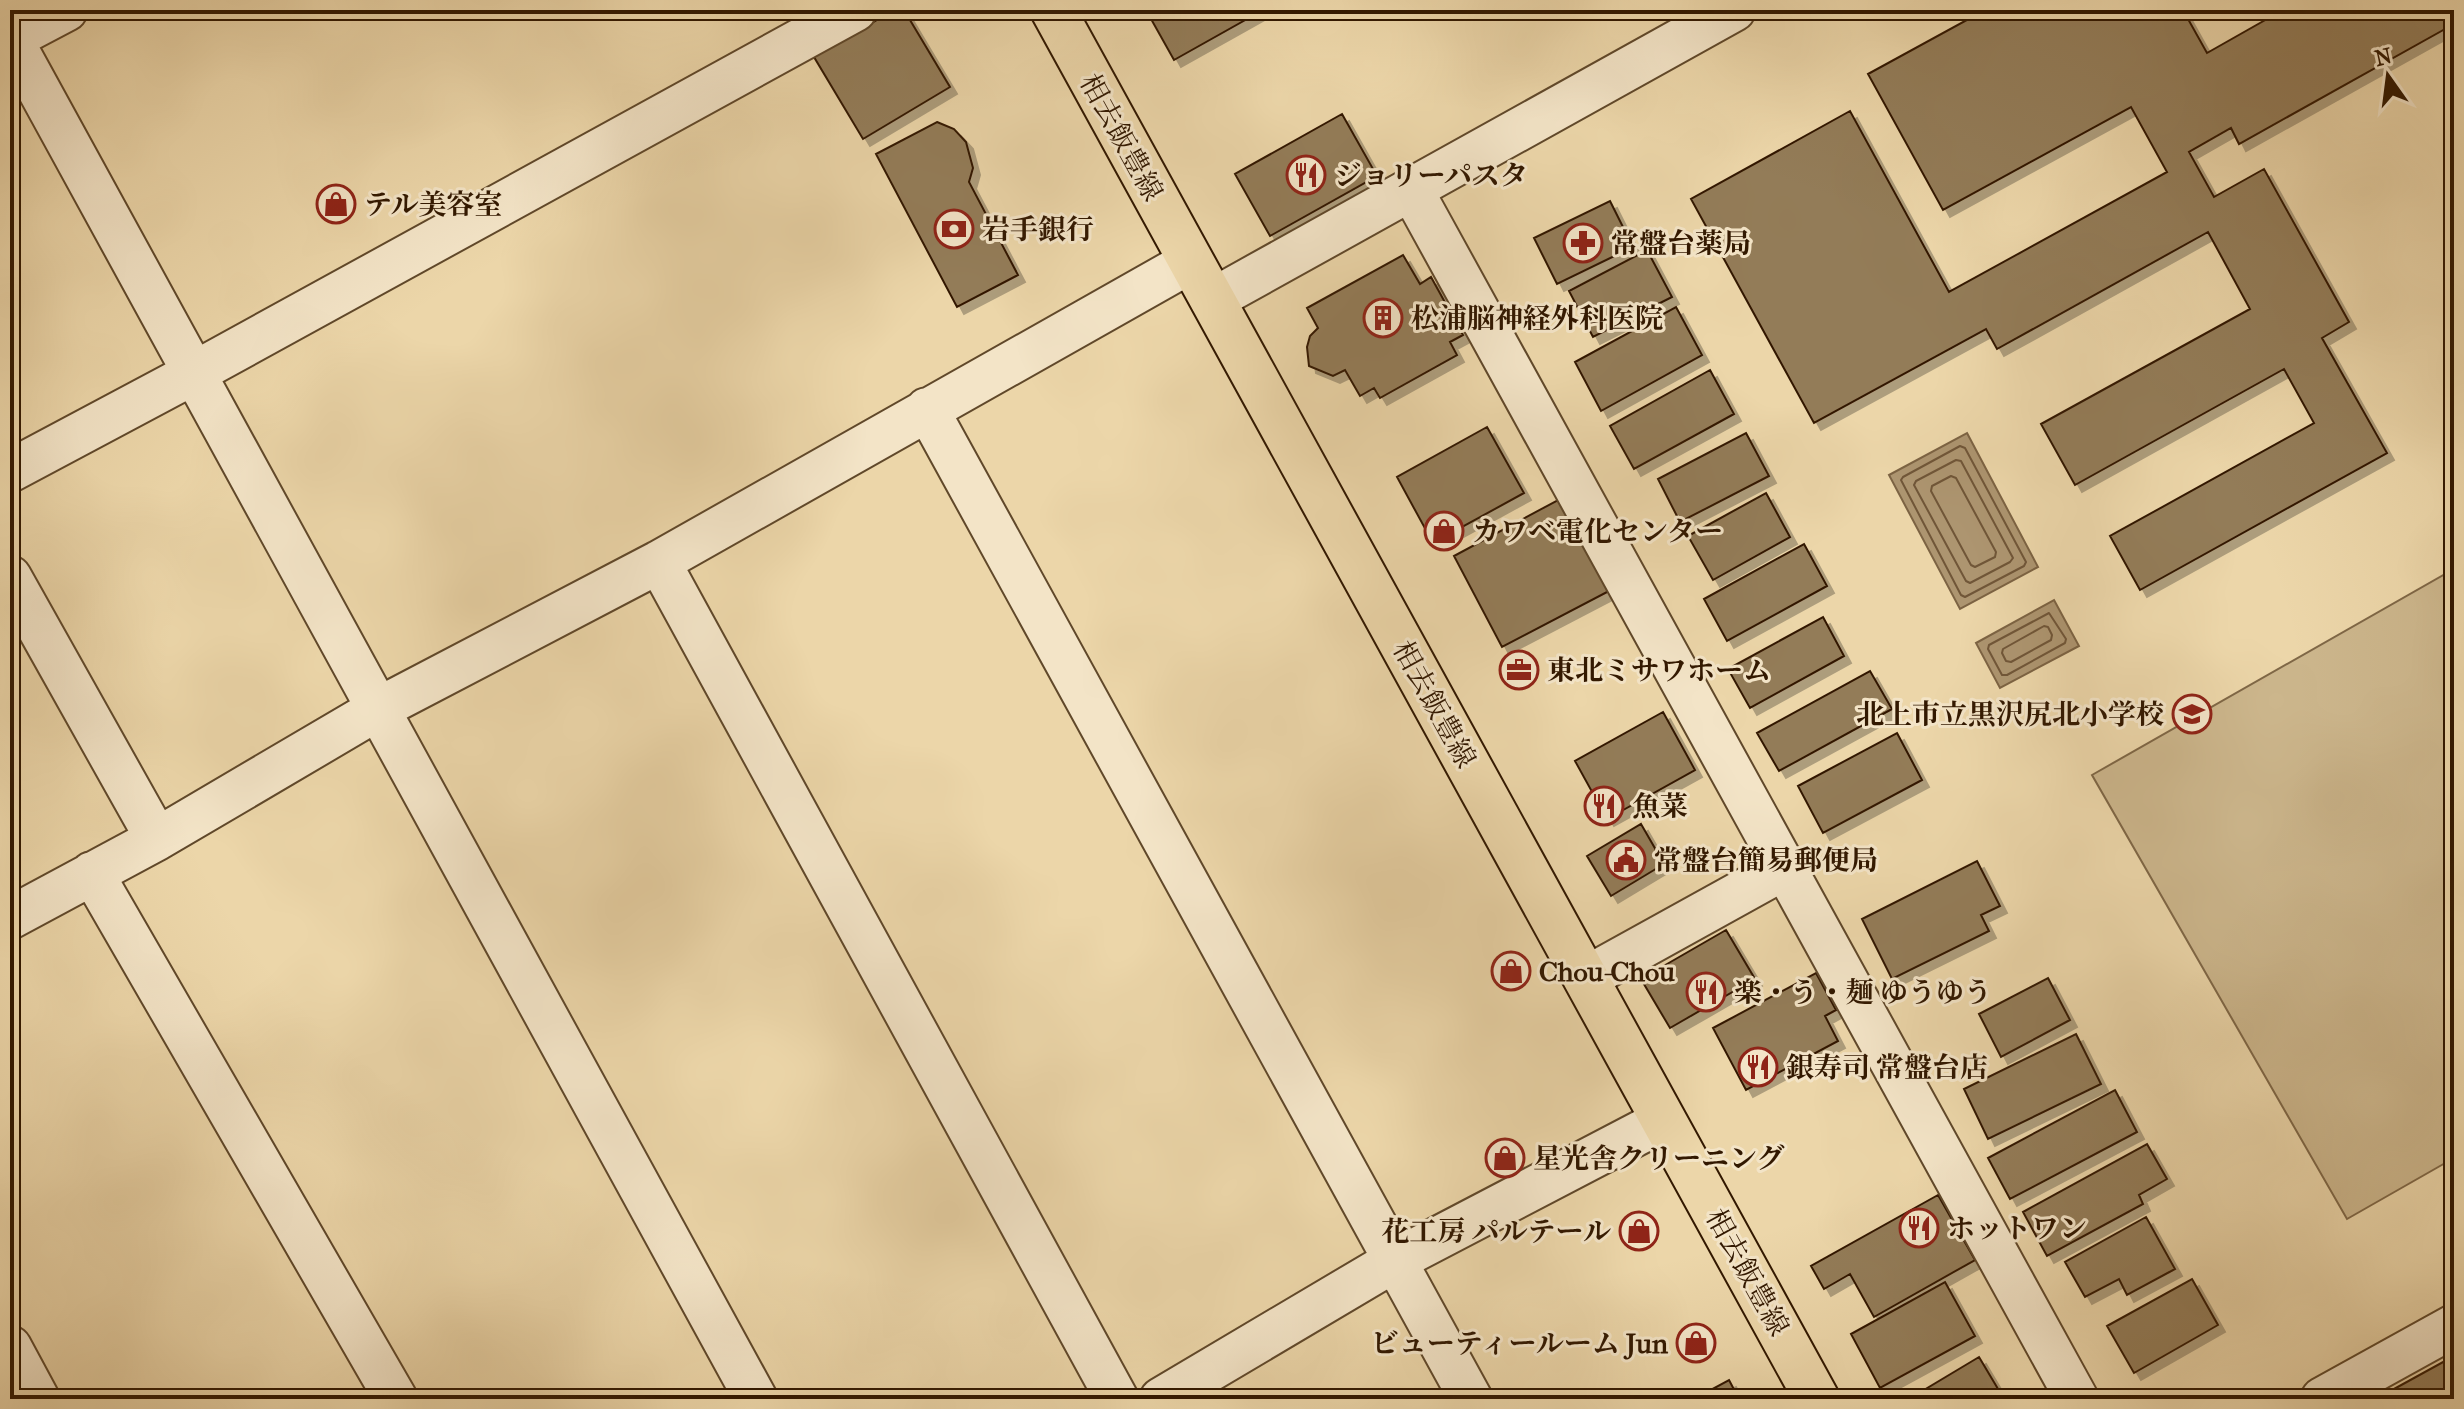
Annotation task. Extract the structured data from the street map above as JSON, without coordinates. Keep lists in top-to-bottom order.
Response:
{
  "streets": {
    "main road": ["相去飯豊線"]
  },
  "places": {
    "restaurant": [
      "ジョリーパスタ",
      "魚菜",
      "楽・う・麺 ゆうゆう",
      "銀寿司 常盤台店",
      "ホットワン"
    ],
    "shop": [
      "テル美容室",
      "カワベ電化センター",
      "Chou-Chou",
      "星光舎クリーニング",
      "花工房 パルテール",
      "ビューティールーム Jun"
    ],
    "bank": ["岩手銀行"],
    "pharmacy": ["常盤台薬局"],
    "building": ["松浦脳神経外科医院"],
    "office": ["東北ミサワホーム"],
    "school or university": ["北上市立黒沢尻北小学校"],
    "public building": ["常盤台簡易郵便局"]
  },
  "north": "top"
}
